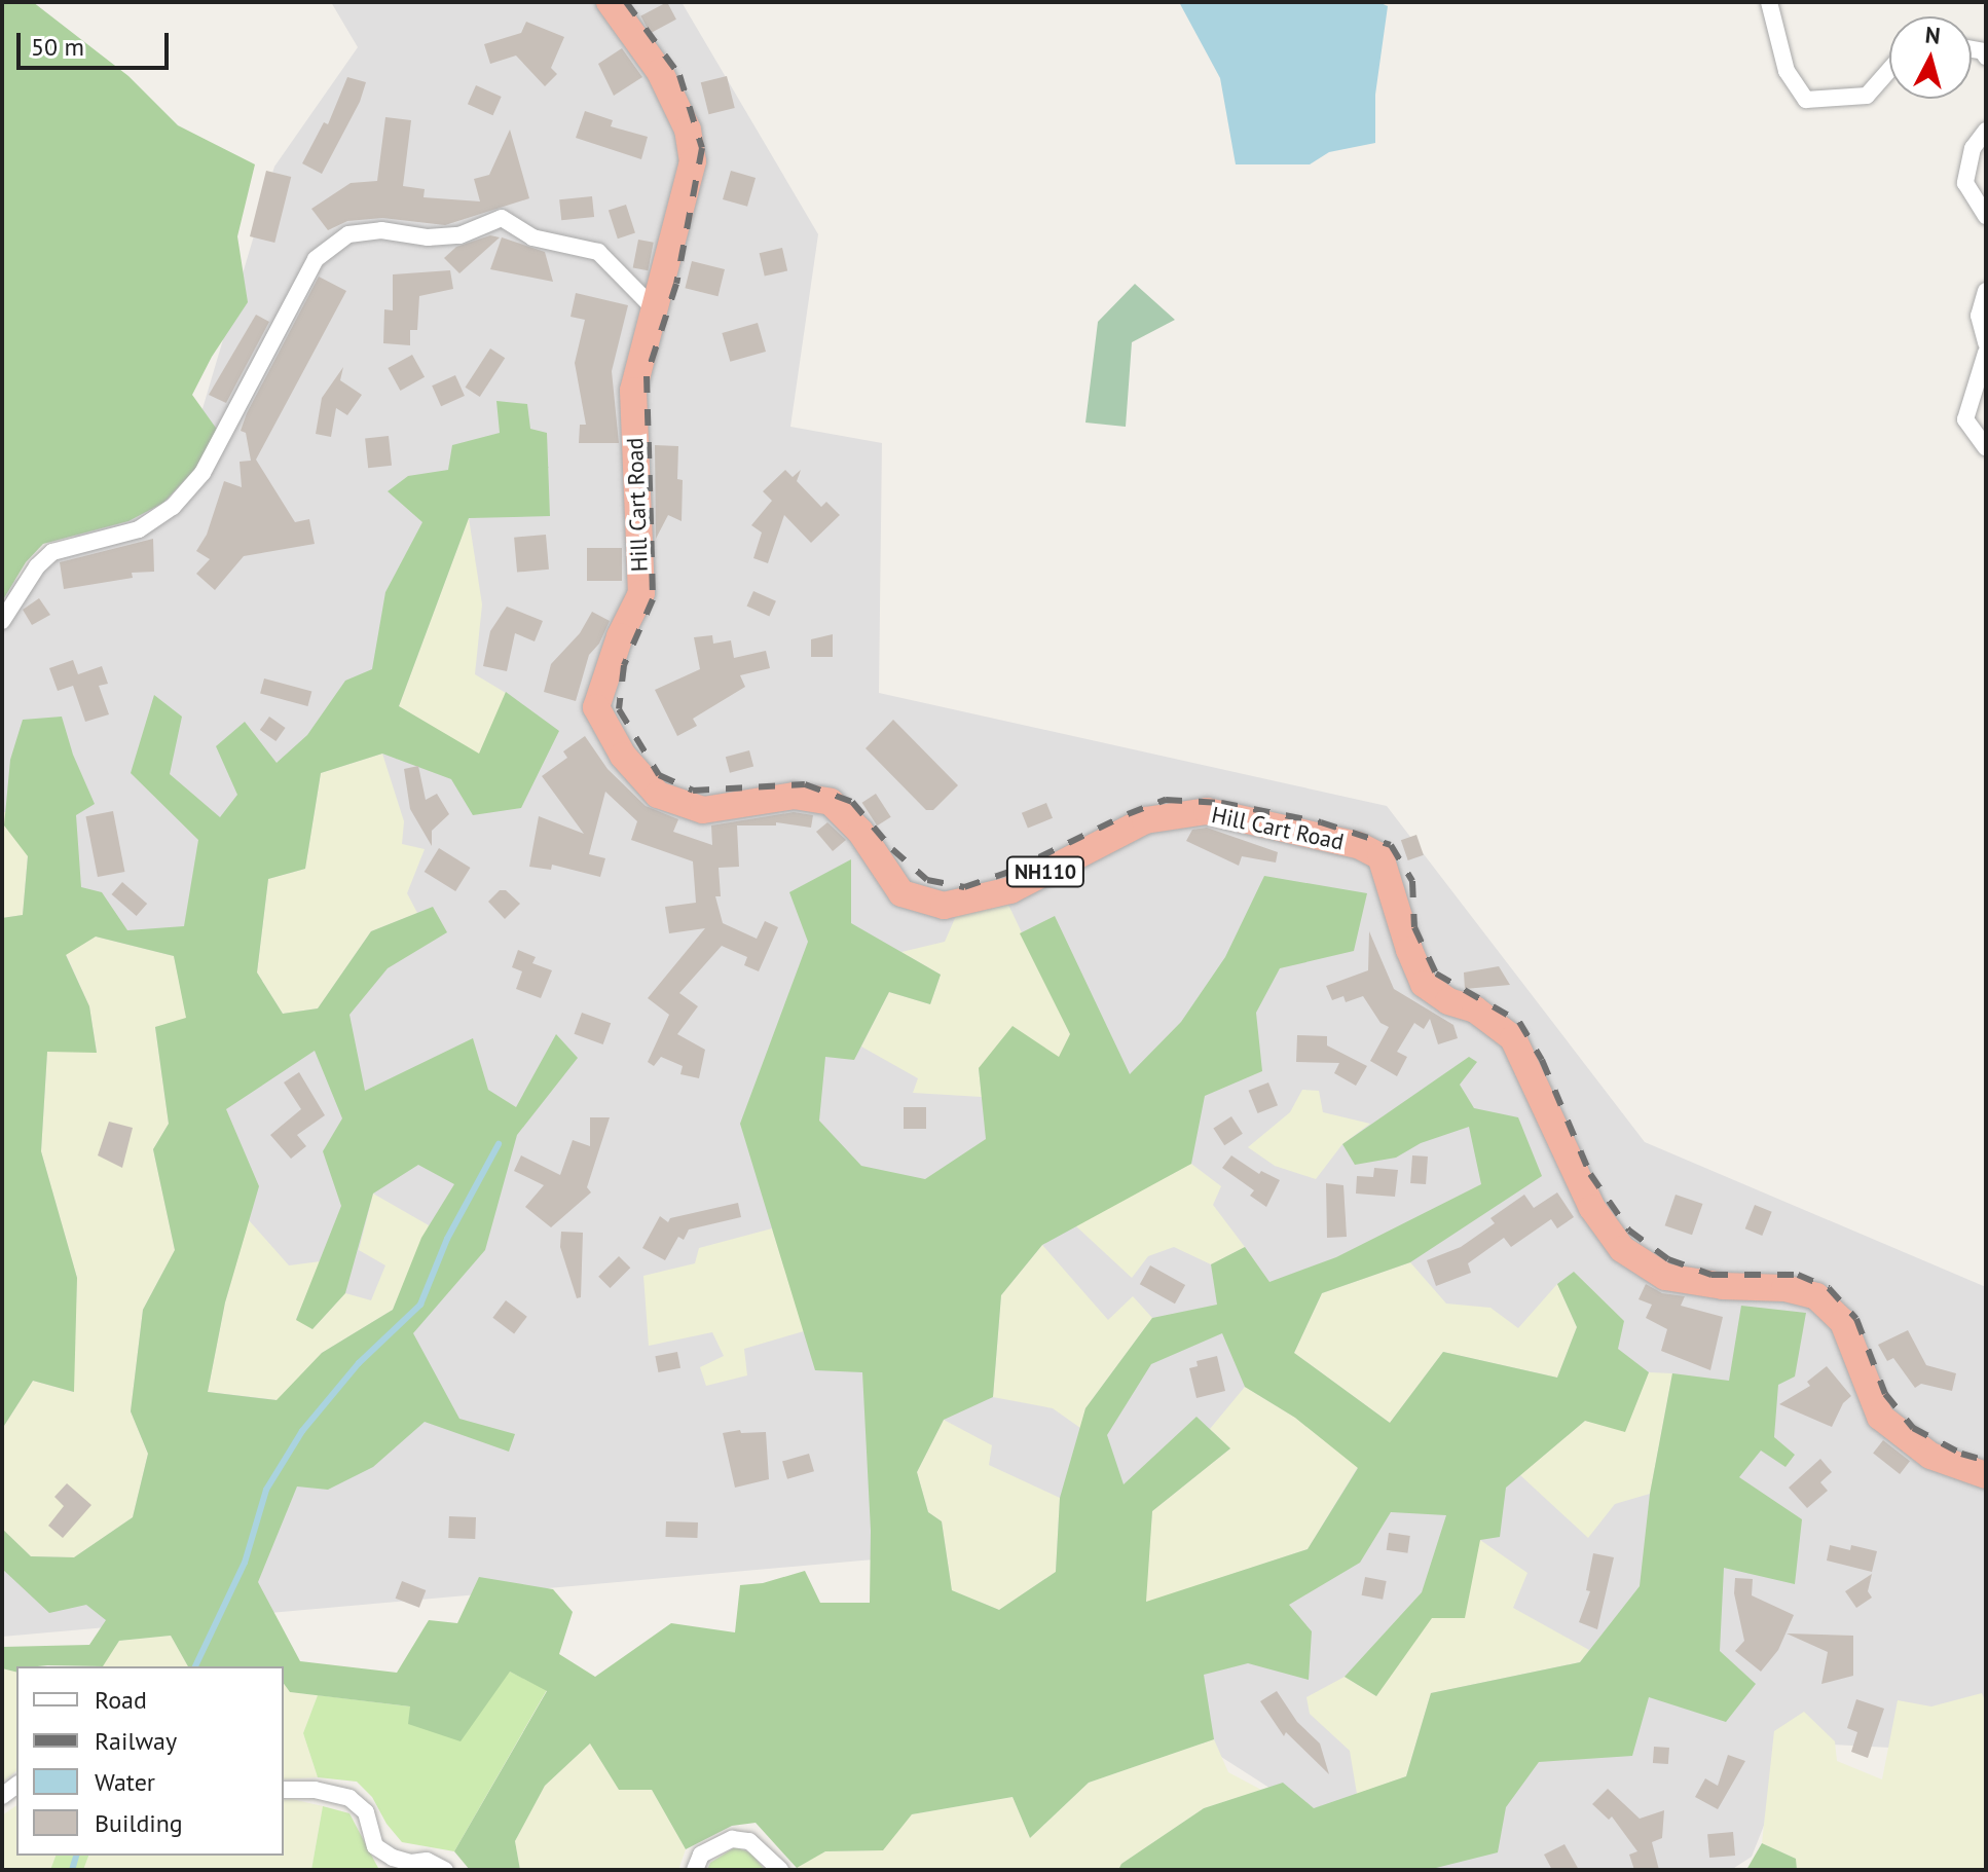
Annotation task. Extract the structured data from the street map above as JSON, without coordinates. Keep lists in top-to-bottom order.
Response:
{
  "streets": {
    "highway": ["Hill Cart Road", "NH110"]
  },
  "legend": [
    "Road",
    "Railway",
    "Water",
    "Building"
  ],
  "scale_bar": "50 m",
  "north": "top"
}
